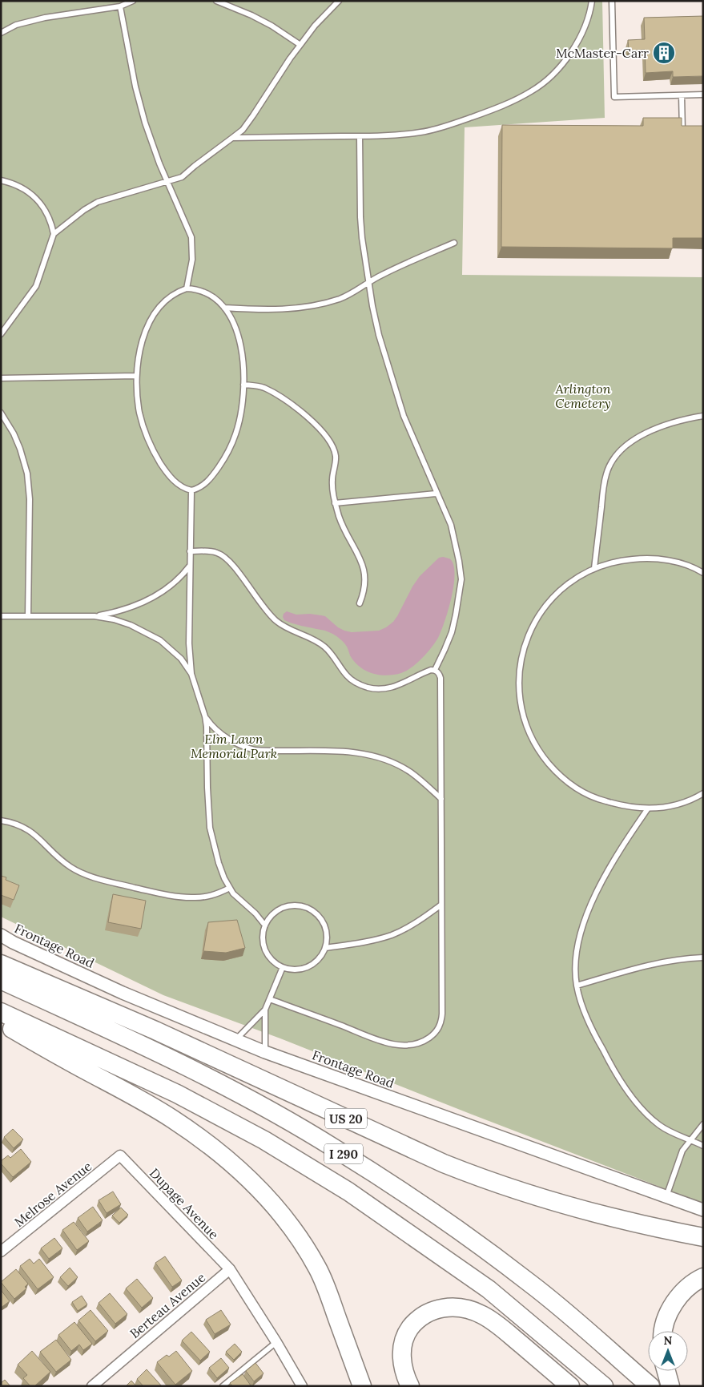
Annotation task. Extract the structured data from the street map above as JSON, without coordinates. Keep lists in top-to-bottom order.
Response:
{
  "streets": {
    "highway": ["US 20", "I 290"],
    "street": [
      "Frontage Road",
      "Melrose Avenue",
      "Dupage Avenue",
      "Berteau Avenue"
    ]
  },
  "crossings": [
    ["Melrose Avenue", "Dupage Avenue"],
    ["Dupage Avenue", "Berteau Avenue"]
  ],
  "parks": ["Arlington Cemetery", "Elm Lawn Memorial Park"],
  "places": {
    "building": ["McMaster-Carr"]
  },
  "north": "top"
}
